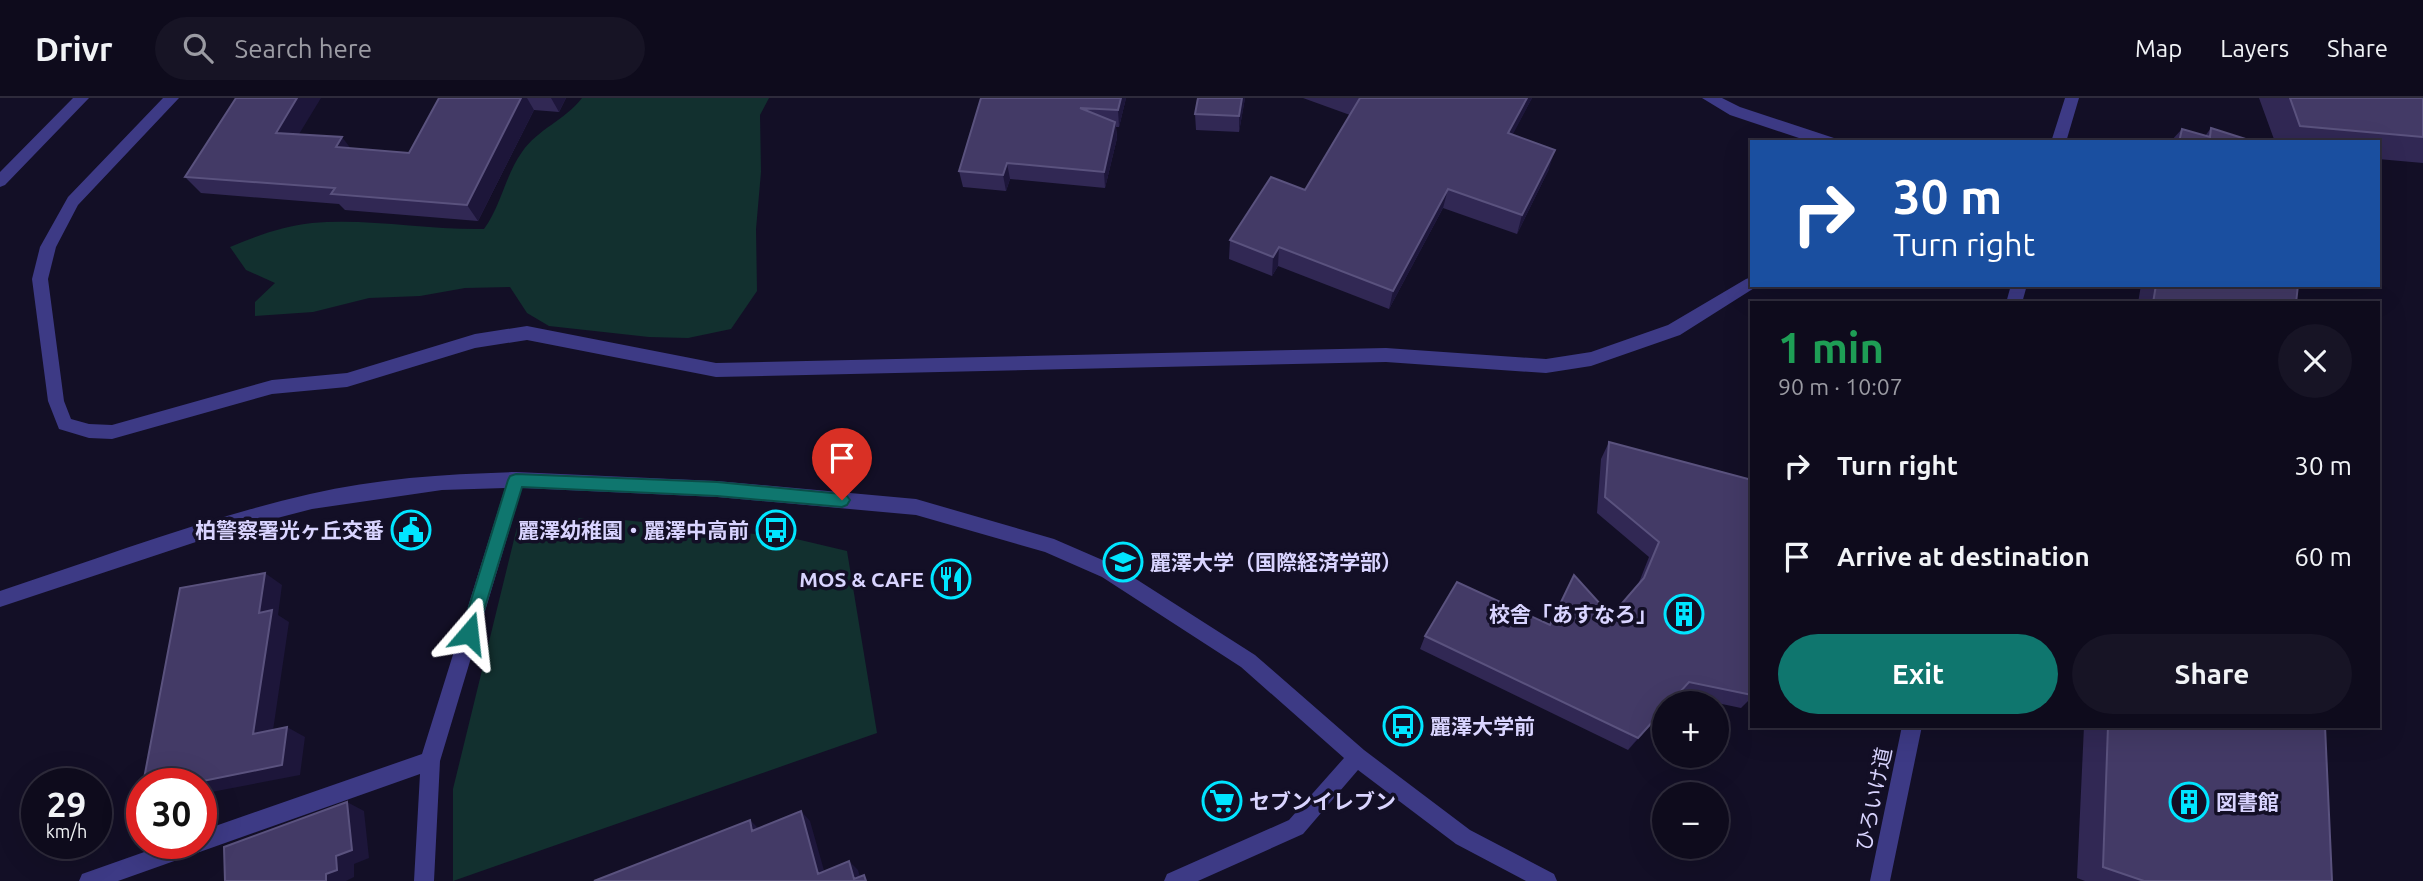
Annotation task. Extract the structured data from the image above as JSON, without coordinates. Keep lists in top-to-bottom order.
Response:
{
  "streets": {
    "street": ["ひろいけ道"]
  },
  "places": {
    "public building": ["柏警察署光ヶ丘交番"],
    "bus stop": ["麗澤幼稚園・麗澤中高前", "麗澤大学前"],
    "school or university": ["麗澤大学（国際経済学部）"],
    "restaurant": ["MOS & CAFE"],
    "building": ["校舎「あすなろ」", "図書館"],
    "supermarket": ["セブンイレブン"]
  },
  "page": {
    "header": "Drivr",
    "search": "Search here",
    "nav": ["Map", "Layers", "Share"],
    "turn": ["30 m", "Turn right"],
    "heading": ["1 min", "90 m · 10:07"],
    "list": [
      {
        "name": "Turn right",
        "value": "30 m"
      },
      {
        "name": "Arrive at destination",
        "value": "60 m"
      }
    ],
    "buttons": ["Exit", "Share"],
    "map_buttons": ["+", "−"],
    "speed": "29 km/h",
    "limit": "30"
  }
}
